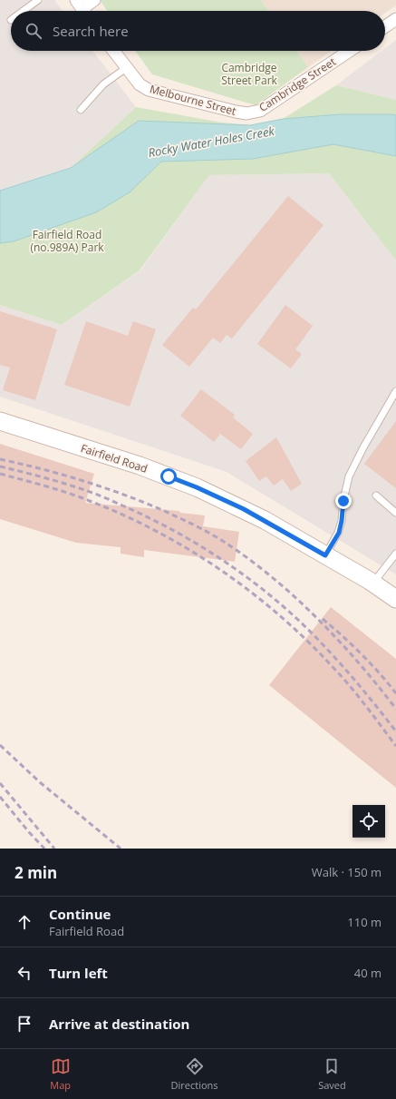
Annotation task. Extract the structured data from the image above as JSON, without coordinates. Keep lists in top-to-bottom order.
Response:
{
  "streets": {
    "main road": ["Fairfield Road"],
    "street": ["Cambridge Street", "Melbourne Street"]
  },
  "crossings": [
    ["Cambridge Street", "Melbourne Street"]
  ],
  "water": ["Rocky Water Holes Creek"],
  "parks": ["Cambridge Street Park", "Fairfield Road (no.989A) Park"],
  "page": {
    "search": "Search here",
    "heading": ["2 min", "Walk · 150 m"],
    "list": [
      ["Continue", "Fairfield Road", "110 m"],
      ["Turn left", "40 m"],
      "Arrive at destination"
    ],
    "nav": ["Map", "Directions", "Saved"]
  }
}
